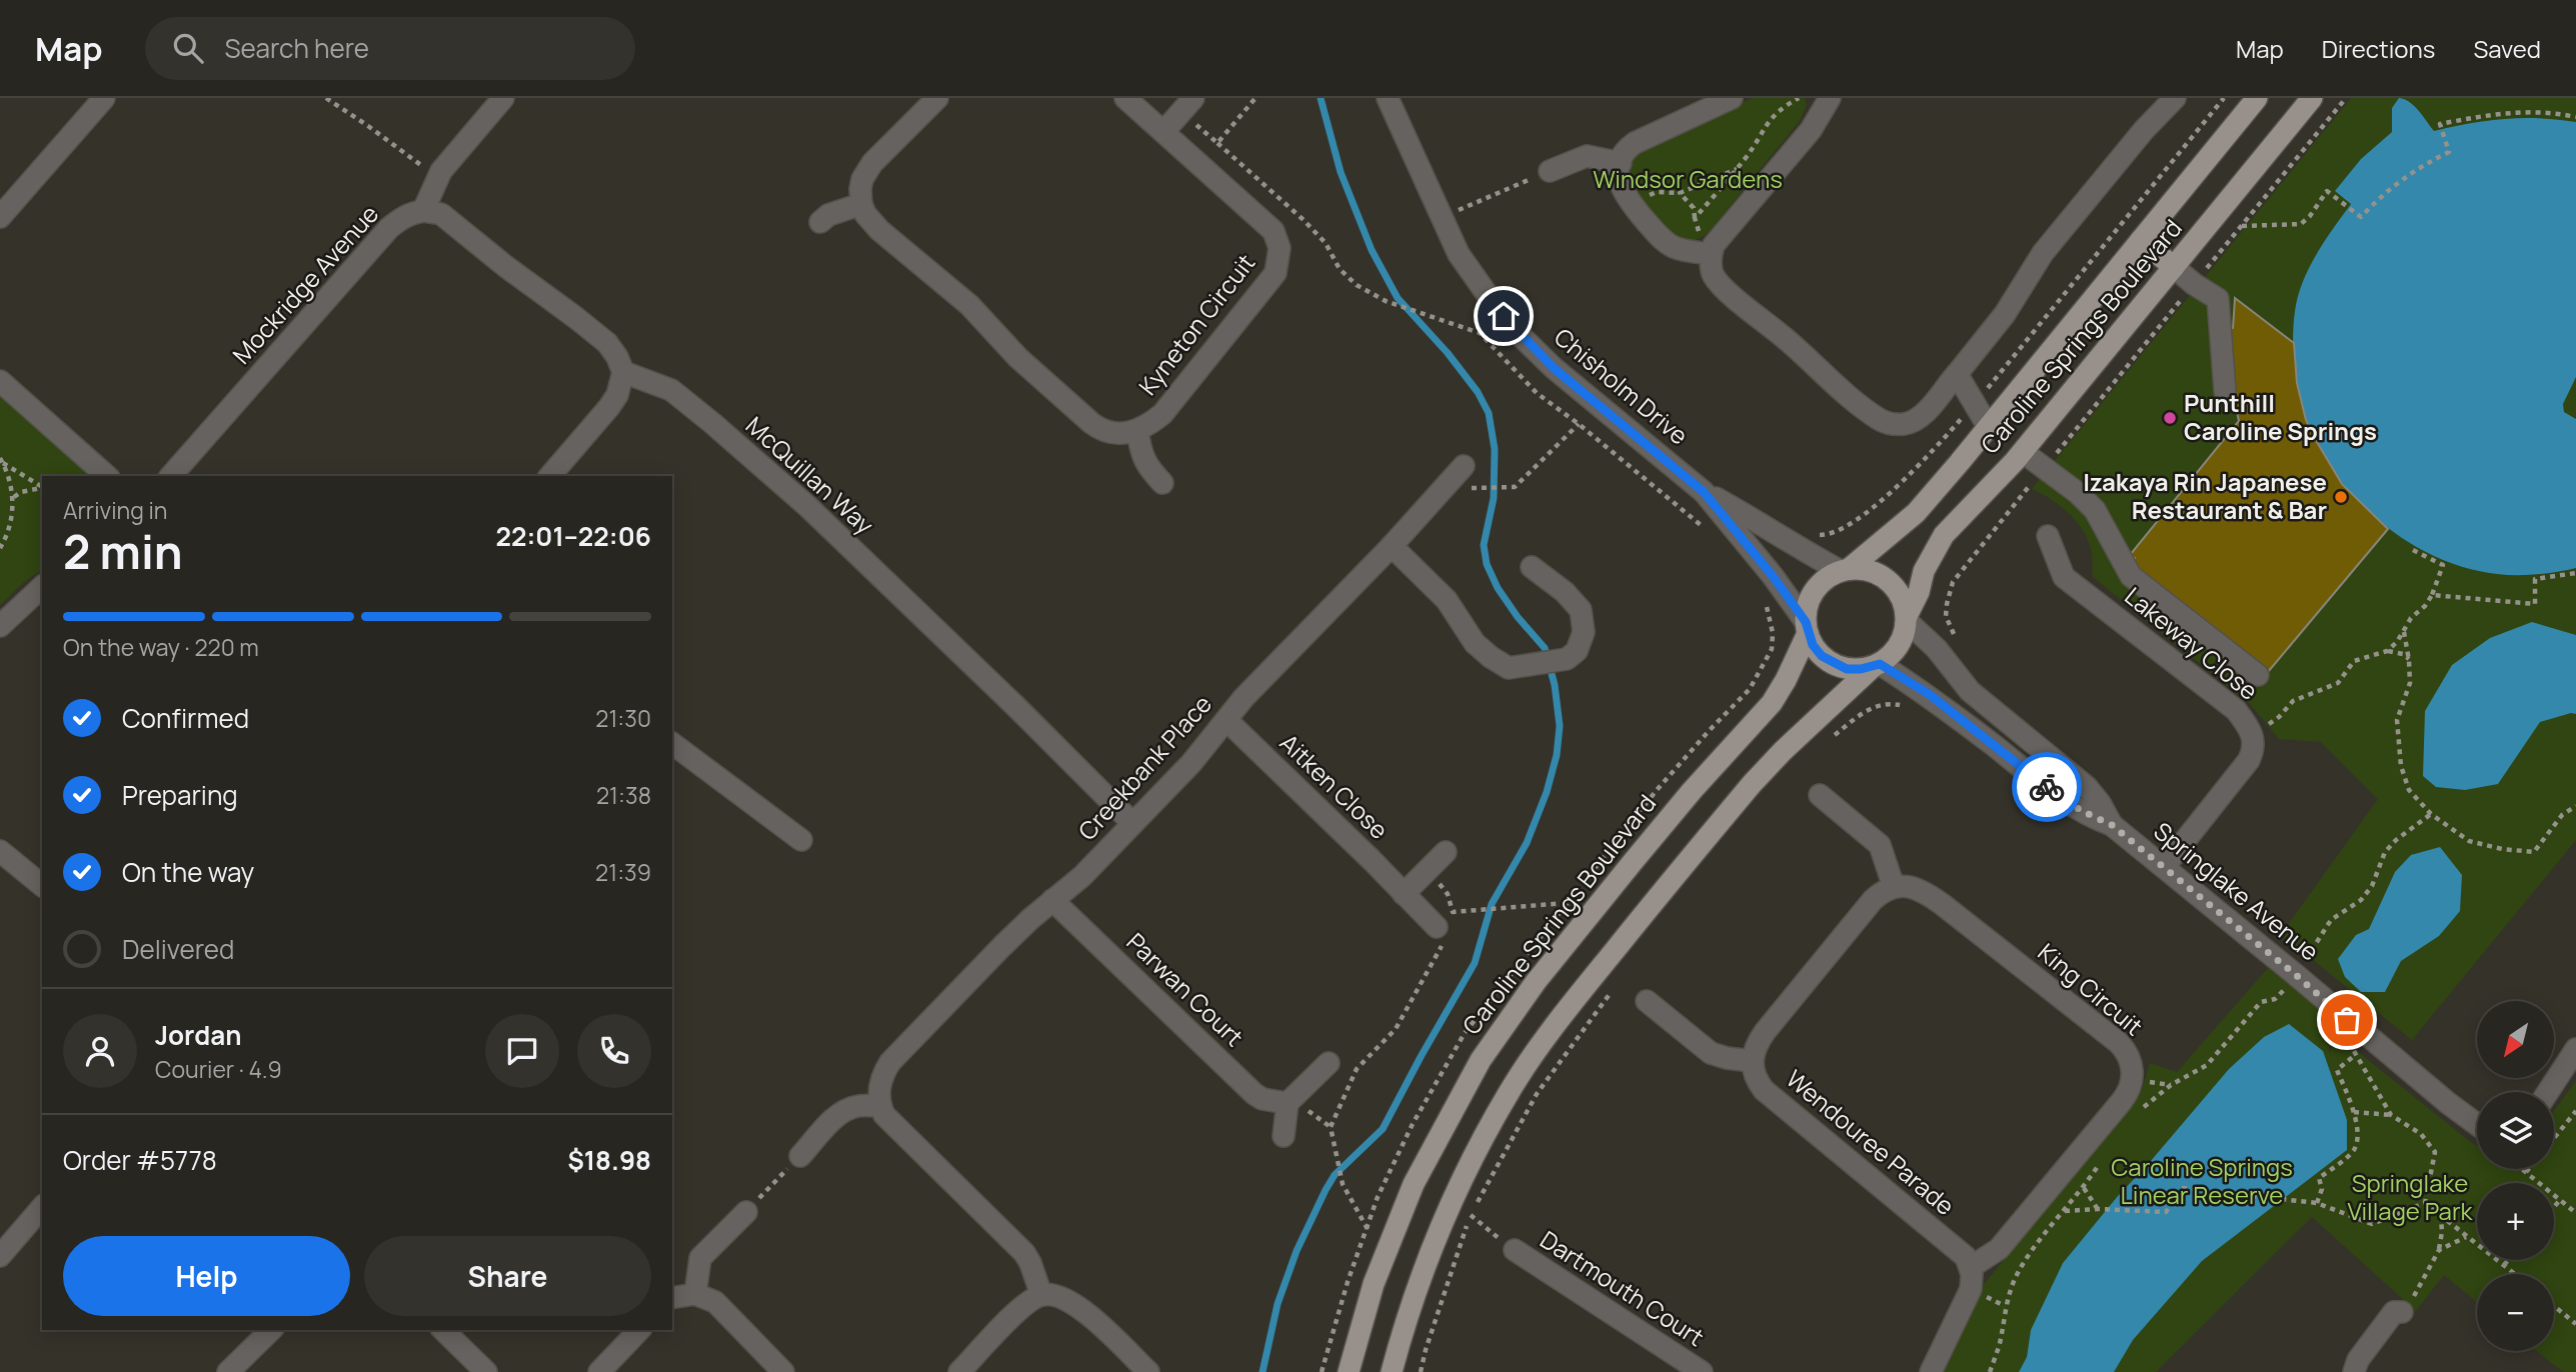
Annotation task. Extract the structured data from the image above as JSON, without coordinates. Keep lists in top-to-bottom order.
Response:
{
  "streets": {
    "main road": ["Caroline Springs Boulevard"],
    "street": [
      "Mockridge Avenue",
      "Kyneton Circuit",
      "Chisholm Drive",
      "McQuillan Way",
      "Lakeway Close",
      "Creekbank Place",
      "Aitken Close",
      "Springlake Avenue",
      "Parwan Court",
      "King Circuit",
      "Wendouree Parade",
      "Dartmouth Court"
    ]
  },
  "crossings": [
    ["Caroline Springs Boulevard", "Chisholm Drive"],
    ["Caroline Springs Boulevard", "Springlake Avenue"],
    ["Chisholm Drive", "Springlake Avenue"],
    ["McQuillan Way", "Creekbank Place"],
    ["Lakeway Close", "Springlake Avenue"],
    ["Creekbank Place", "Aitken Close"],
    ["Creekbank Place", "Parwan Court"],
    ["King Circuit", "Wendouree Parade"]
  ],
  "parks": ["Windsor Gardens", "Caroline Springs Linear Reserve", "Springlake Village Park"],
  "places": ["Punthill Caroline Springs", "Izakaya Rin Japanese Restaurant & Bar"],
  "north": "bottom left",
  "page": {
    "header": "Map",
    "search": "Search here",
    "nav": ["Map", "Directions", "Saved"],
    "heading": ["2 min", "Arriving in", "22:01–22:06"],
    "panel": [
      "Jordan",
      "Courier · 4.9",
      "Order #5778",
      "$18.98"
    ],
    "bar": "On the way · 220 m",
    "list": [
      ["Confirmed", "21:30"],
      ["Preparing", "21:38"],
      ["On the way", "21:39"],
      "Delivered"
    ],
    "map_buttons": ["+", "−"],
    "buttons": ["Help", "Share"]
  }
}
